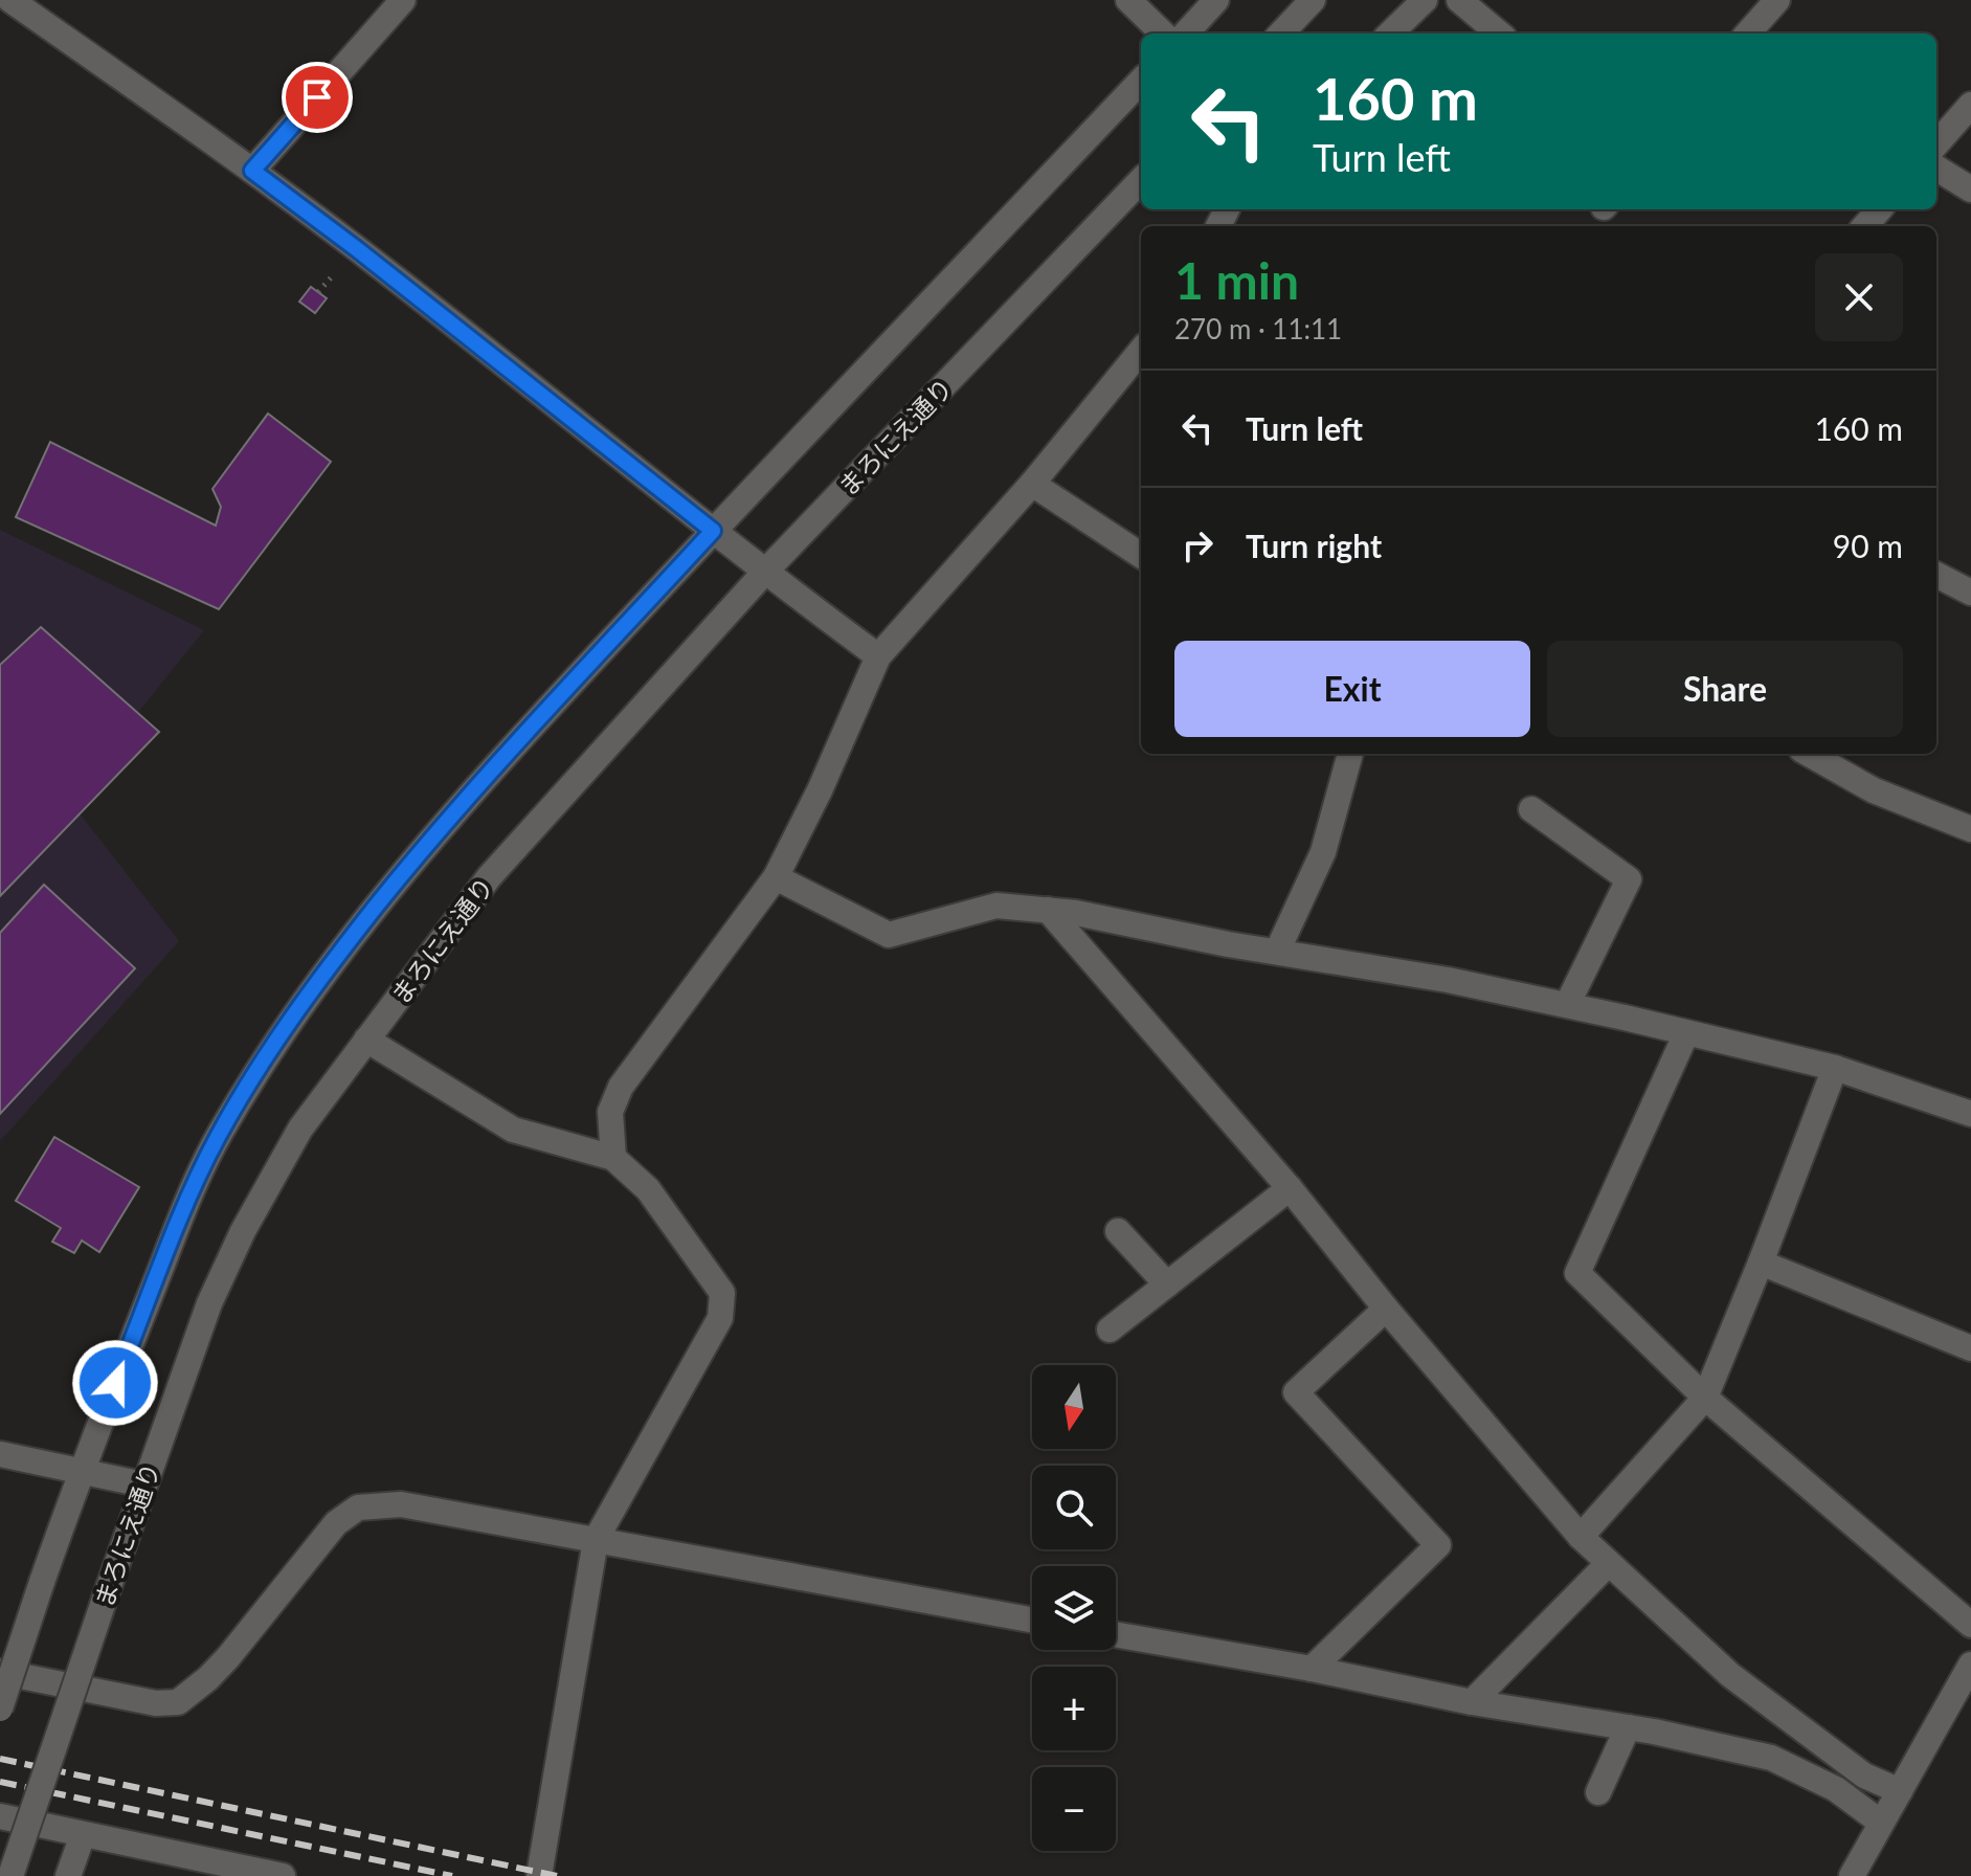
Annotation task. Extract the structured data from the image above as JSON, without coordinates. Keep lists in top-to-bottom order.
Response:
{
  "streets": {
    "street": ["まろにえ通り"]
  },
  "north": "bottom",
  "page": {
    "turn": ["160 m", "Turn left"],
    "heading": ["1 min", "270 m · 11:11"],
    "list": [
      {
        "name": "Turn left",
        "value": "160 m"
      },
      {
        "name": "Turn right",
        "value": "90 m"
      }
    ],
    "buttons": ["Exit", "Share"],
    "map_buttons": ["+", "−"]
  }
}
